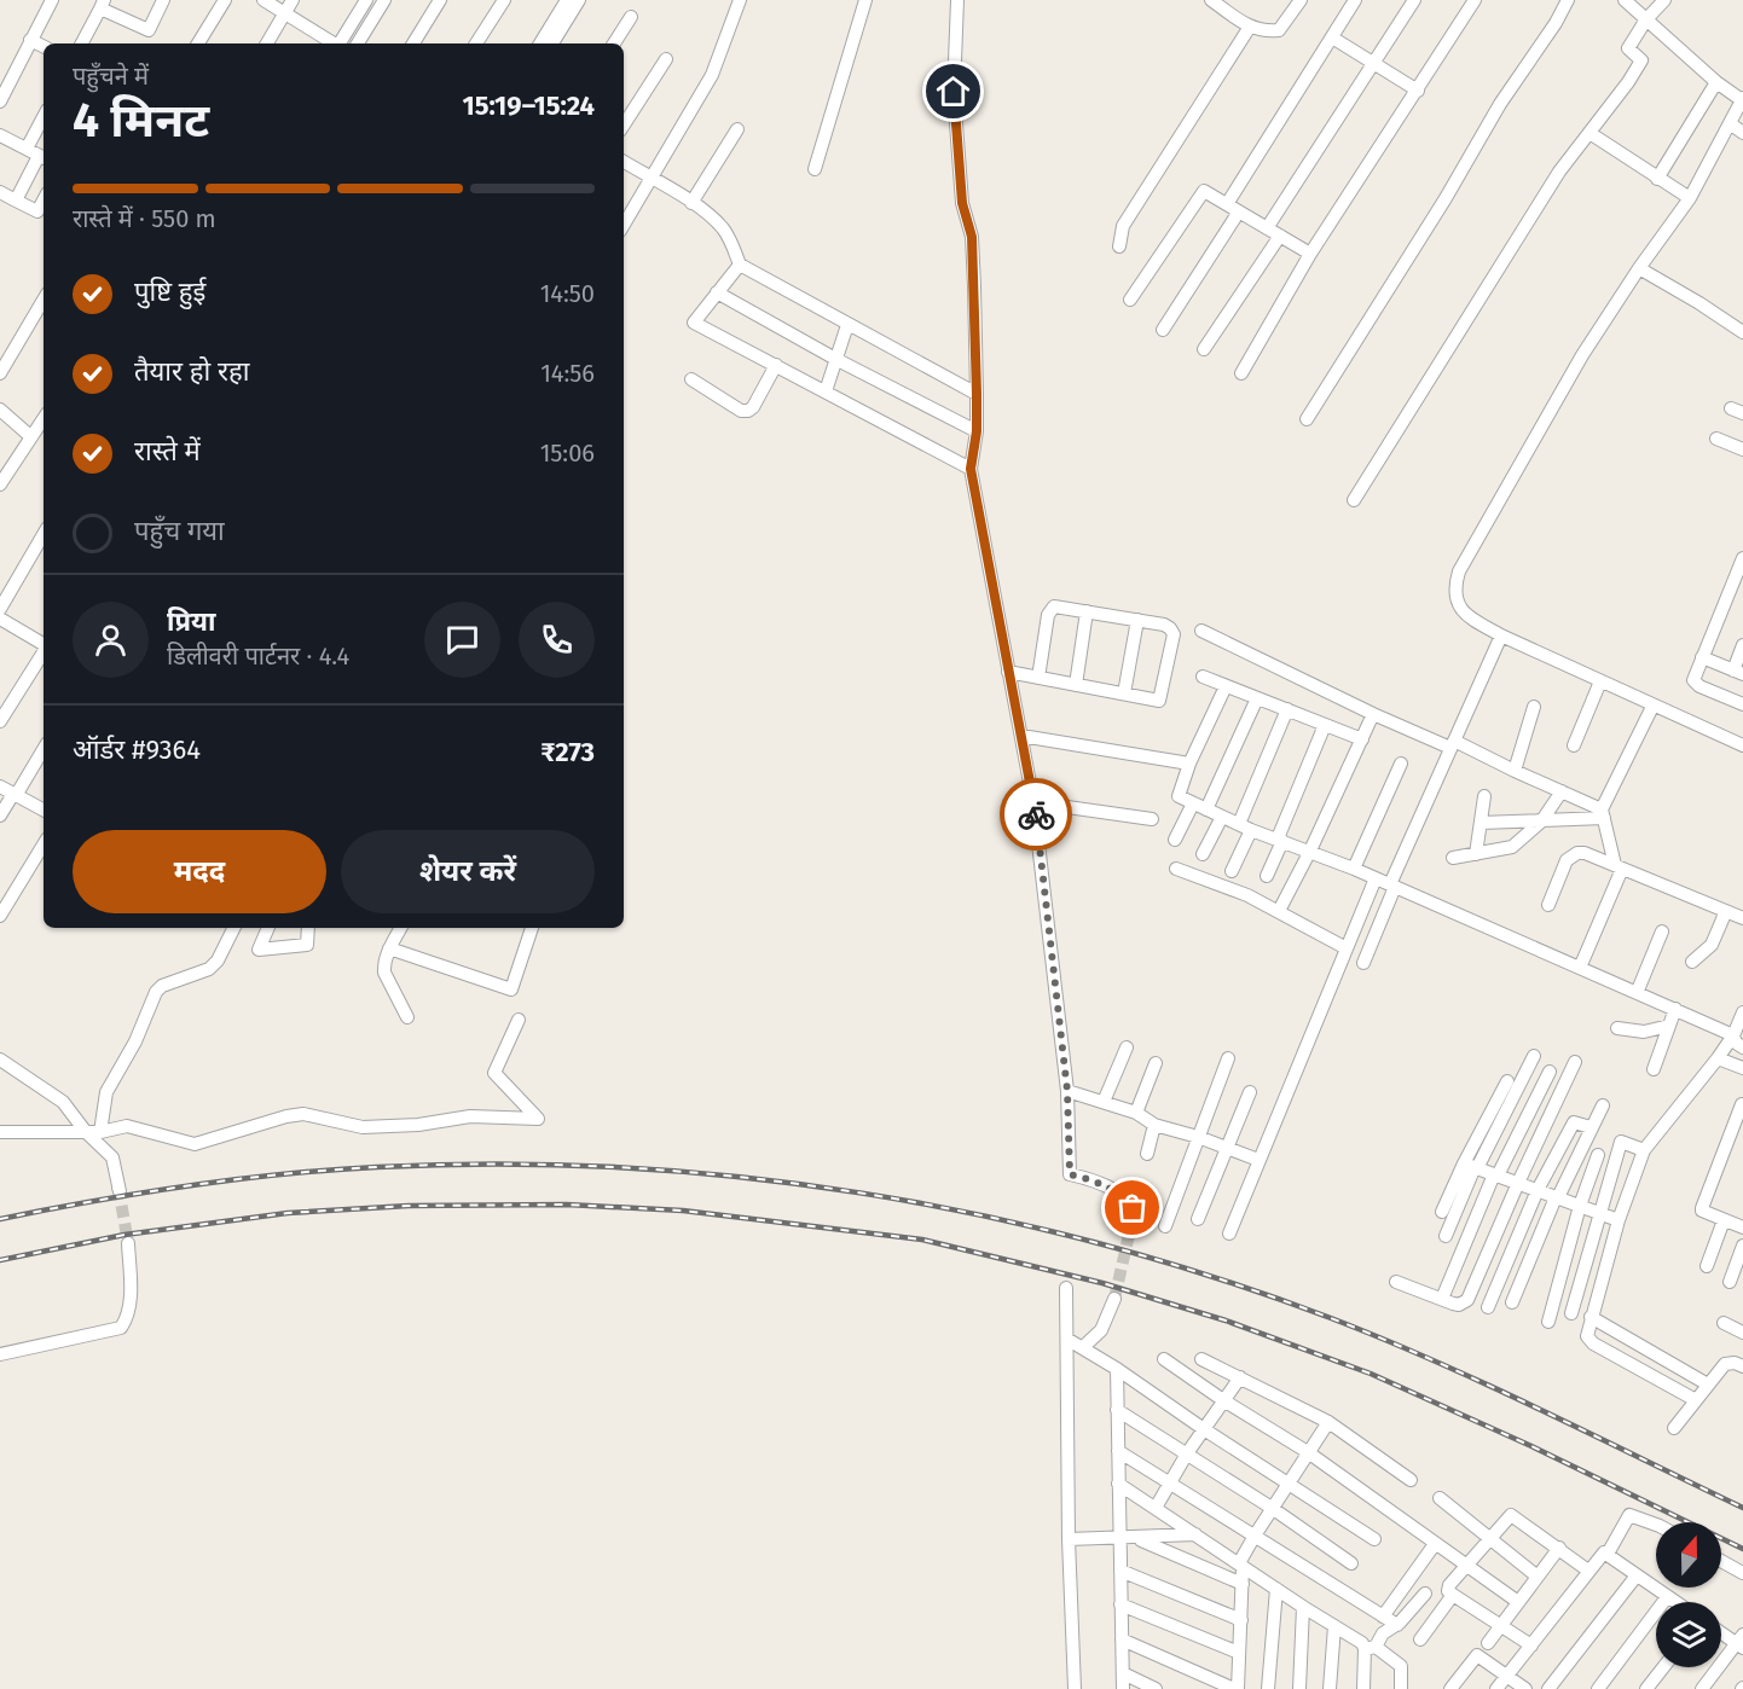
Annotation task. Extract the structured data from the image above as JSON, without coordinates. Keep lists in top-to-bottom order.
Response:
{
  "north": "top",
  "page": {
    "heading": ["4 मिनट", "पहुँचने में", "15:19–15:24"],
    "panel": [
      "प्रिया",
      "डिलीवरी पार्टनर · 4.4",
      "ऑर्डर #9364",
      "₹273"
    ],
    "bar": "रास्ते में · 550 m",
    "list": [
      ["पुष्टि हुई", "14:50"],
      ["तैयार हो रहा", "14:56"],
      ["रास्ते में", "15:06"],
      "पहुँच गया"
    ],
    "buttons": ["मदद", "शेयर करें"]
  }
}
